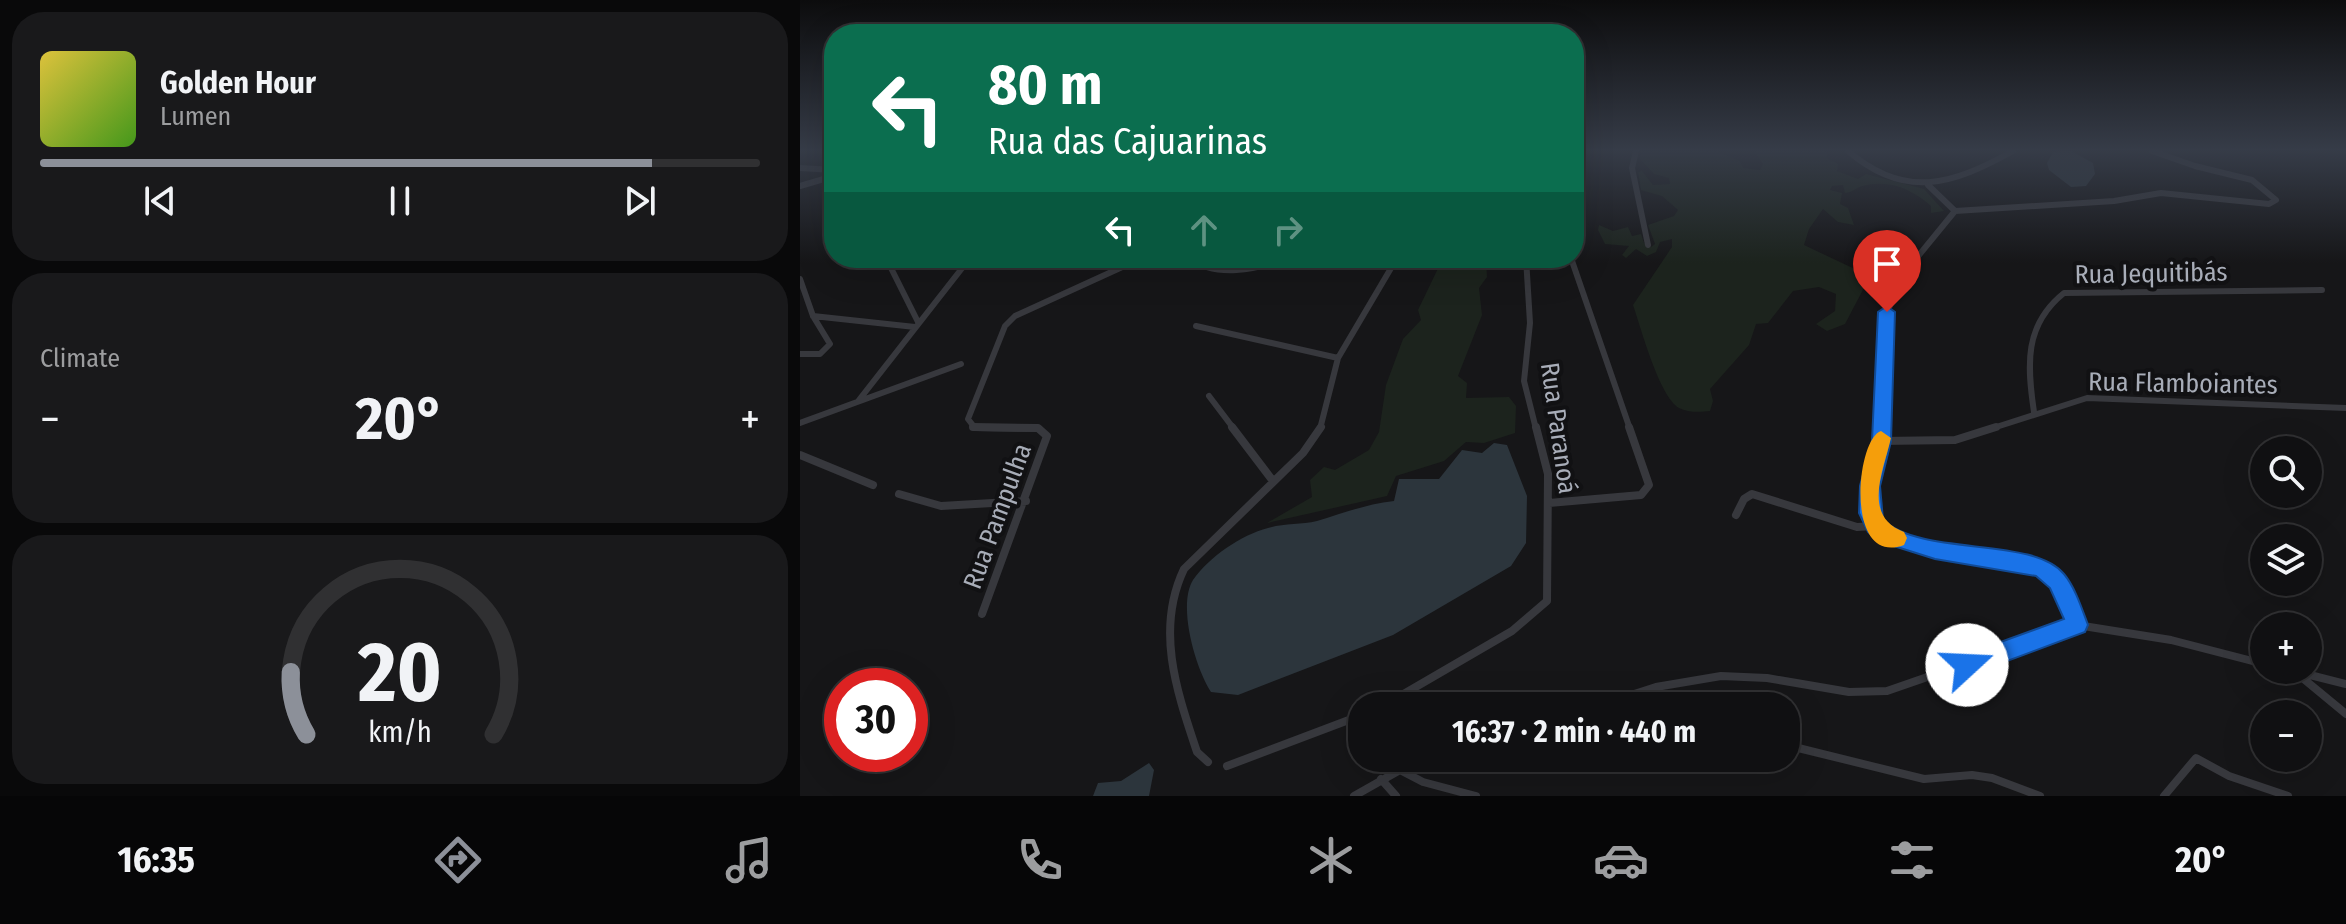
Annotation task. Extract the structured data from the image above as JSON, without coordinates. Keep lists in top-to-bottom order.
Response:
{
  "streets": {
    "street": [
      "Rua Jequitibás",
      "Rua Flamboiantes",
      "Rua Paranoá",
      "Rua Pampulha"
    ]
  },
  "crossings": [
    ["Rua Jequitibás", "Rua Flamboiantes"]
  ],
  "page": {
    "turn": ["80 m", "Rua das Cajuarinas"],
    "song": ["Golden Hour", "Lumen"],
    "tile": "Climate",
    "heat": ["−", "20°", "+"],
    "map_buttons": ["+", "−"],
    "limit": "30",
    "trip": "16:37 · 2 min · 440 m",
    "tabs": ["16:35", "20°"],
    "gauge": ["20", "km/h"]
  }
}
